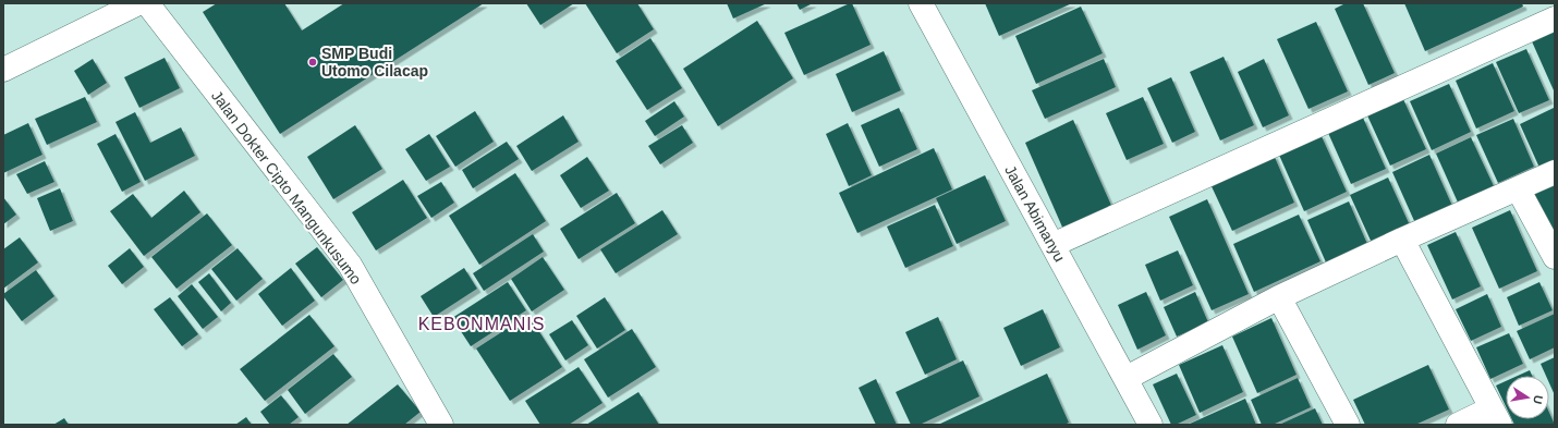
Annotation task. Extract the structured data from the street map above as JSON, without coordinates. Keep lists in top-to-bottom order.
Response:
{
  "streets": {
    "street": ["Jalan Dokter Cipto Mangunkusumo", "Jalan Abimanyu"]
  },
  "districts": ["KEBONMANIS"],
  "places": ["SMP Budi Utomo Cilacap"],
  "north": "right"
}
